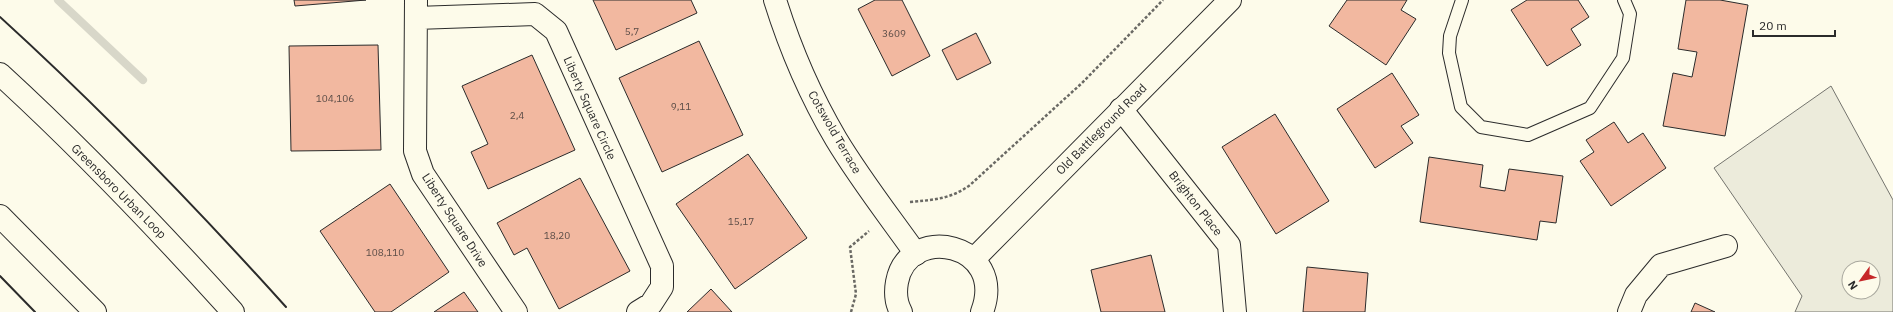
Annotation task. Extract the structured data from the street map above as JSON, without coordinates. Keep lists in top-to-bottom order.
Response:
{
  "streets": {
    "main road": [
      "Liberty Square Circle",
      "Old Battleground Road",
      "Cotswold Terrace",
      "Greensboro Urban Loop",
      "Brighton Place",
      "Liberty Square Drive"
    ]
  },
  "crossings": [
    ["Liberty Square Circle", "Liberty Square Drive"],
    ["Old Battleground Road", "Brighton Place"]
  ],
  "house_numbers": [
    "5,7",
    "3609",
    "104,106",
    "9,11",
    "2,4",
    "15,17",
    "18,20",
    "108,110"
  ],
  "scale_bar": "20 m",
  "north": "bottom left"
}
